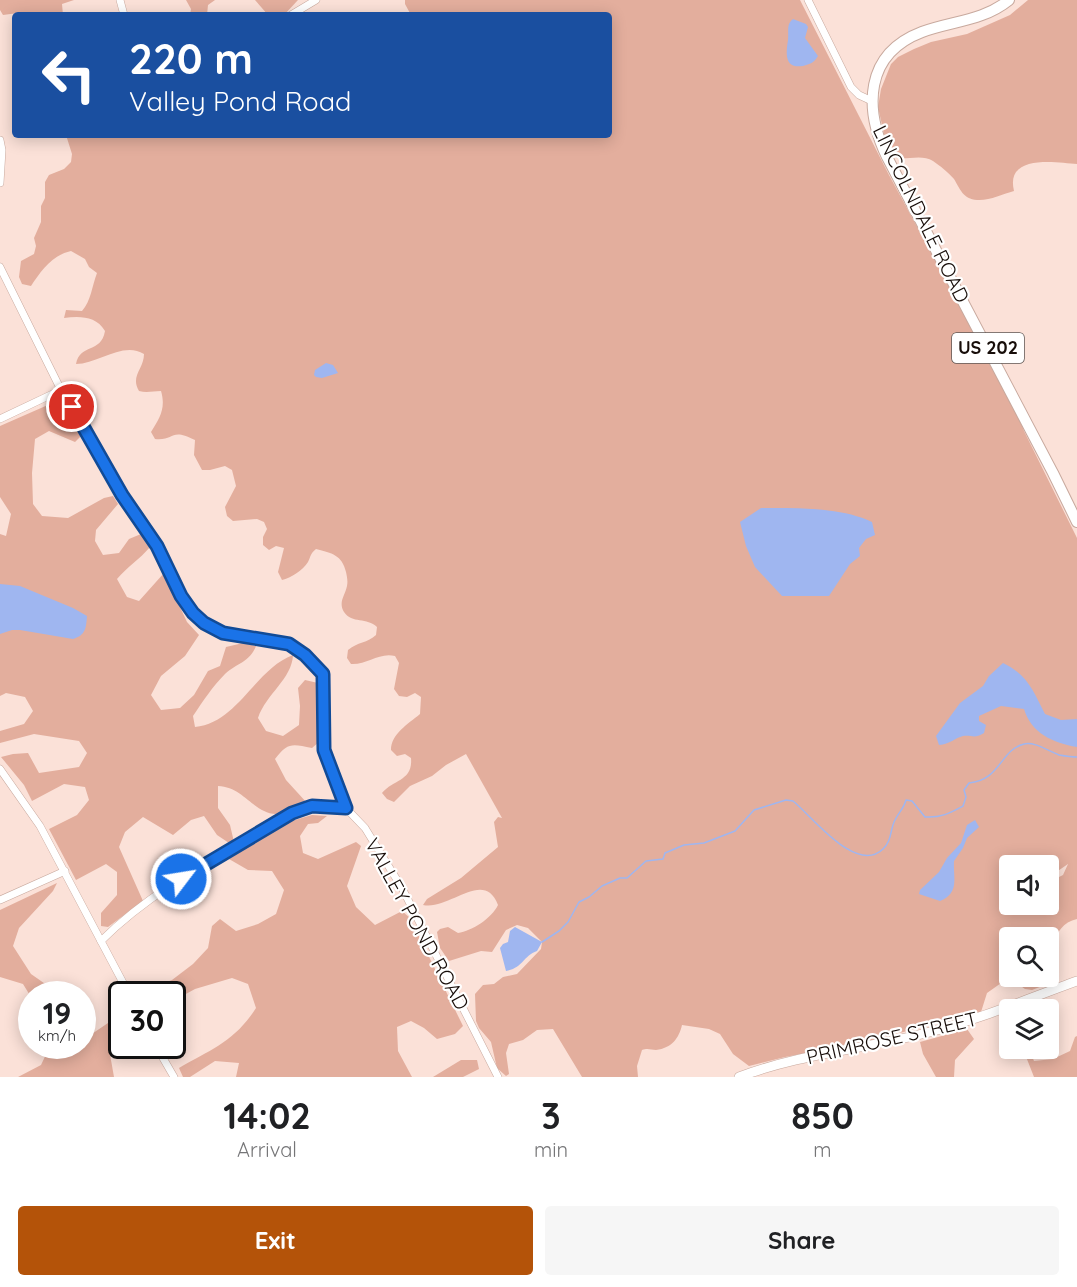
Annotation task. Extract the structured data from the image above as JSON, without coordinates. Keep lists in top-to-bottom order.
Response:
{
  "streets": {
    "main road": ["LINCOLNDALE ROAD", "US 202", "PRIMROSE STREET"],
    "street": ["VALLEY POND ROAD"]
  },
  "page": {
    "turn": ["220 m", "Valley Pond Road"],
    "speed": "19 km/h",
    "limit": "30",
    "eta": [
      "14:02",
      "Arrival",
      "3",
      "min",
      "850",
      "m"
    ],
    "buttons": ["Exit", "Share"]
  }
}
